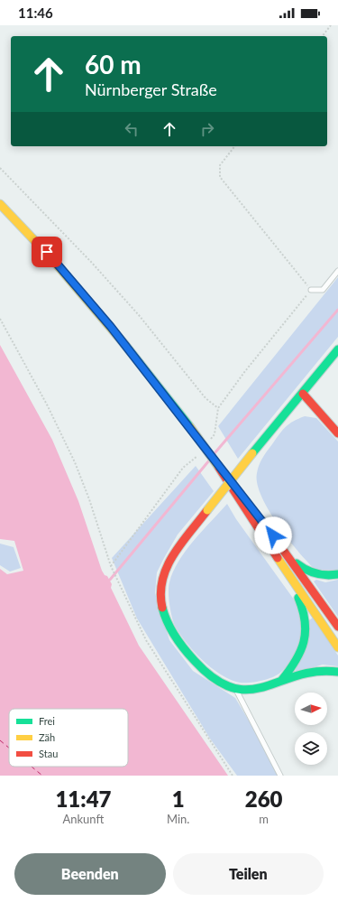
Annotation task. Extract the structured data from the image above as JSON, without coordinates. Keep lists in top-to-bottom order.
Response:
{
  "legend": ["Frei", "Zäh", "Stau"],
  "north": "right",
  "page": {
    "status": "11:46",
    "turn": ["60 m", "Nürnberger Straße"],
    "eta": [
      "11:47",
      "Ankunft",
      "1",
      "Min.",
      "260",
      "m"
    ],
    "buttons": ["Beenden", "Teilen"]
  }
}
